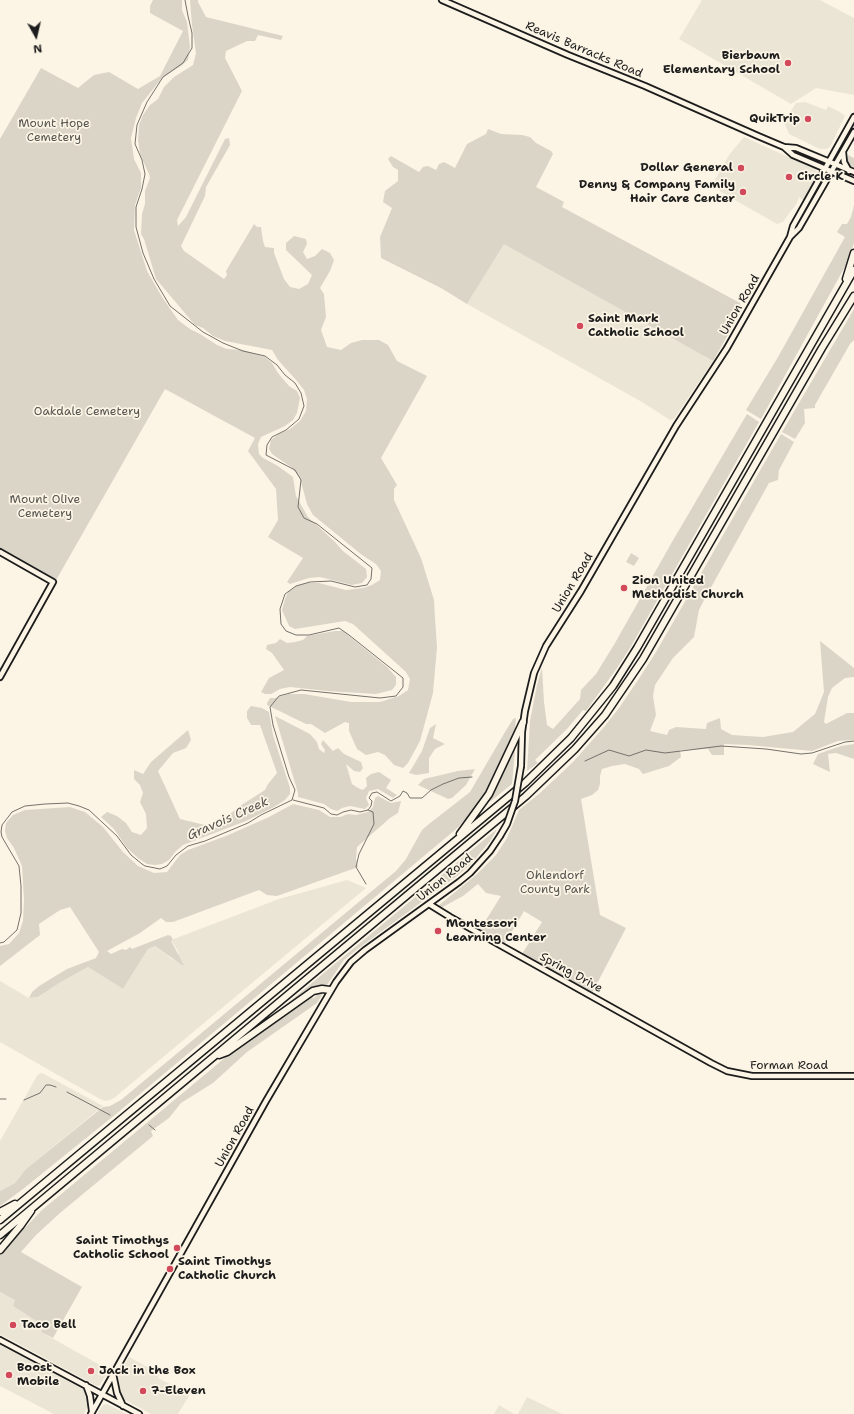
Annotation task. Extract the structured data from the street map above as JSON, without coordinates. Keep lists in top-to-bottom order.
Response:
{
  "streets": {
    "main road": [
      "Reavis Barracks Road",
      "Union Road",
      "Spring Drive",
      "Forman Road"
    ]
  },
  "crossings": [
    ["Reavis Barracks Road", "Union Road"],
    ["Union Road", "Spring Drive"],
    ["Spring Drive", "Forman Road"]
  ],
  "water": ["Gravois Creek"],
  "parks": [
    "Mount Hope Cemetery",
    "Oakdale Cemetery",
    "Mount Olive Cemetery",
    "Ohlendorf County Park"
  ],
  "places": [
    "Bierbaum Elementary School",
    "QuikTrip",
    "Dollar General",
    "Circle K",
    "Denny & Company Family Hair Care Center",
    "Saint Mark Catholic School",
    "Zion United Methodist Church",
    "Montessori Learning Center",
    "Saint Timothys Catholic School",
    "Saint Timothys Catholic Church",
    "Taco Bell",
    "Jack in the Box",
    "Boost Mobile",
    "7-Eleven"
  ],
  "north": "bottom"
}
